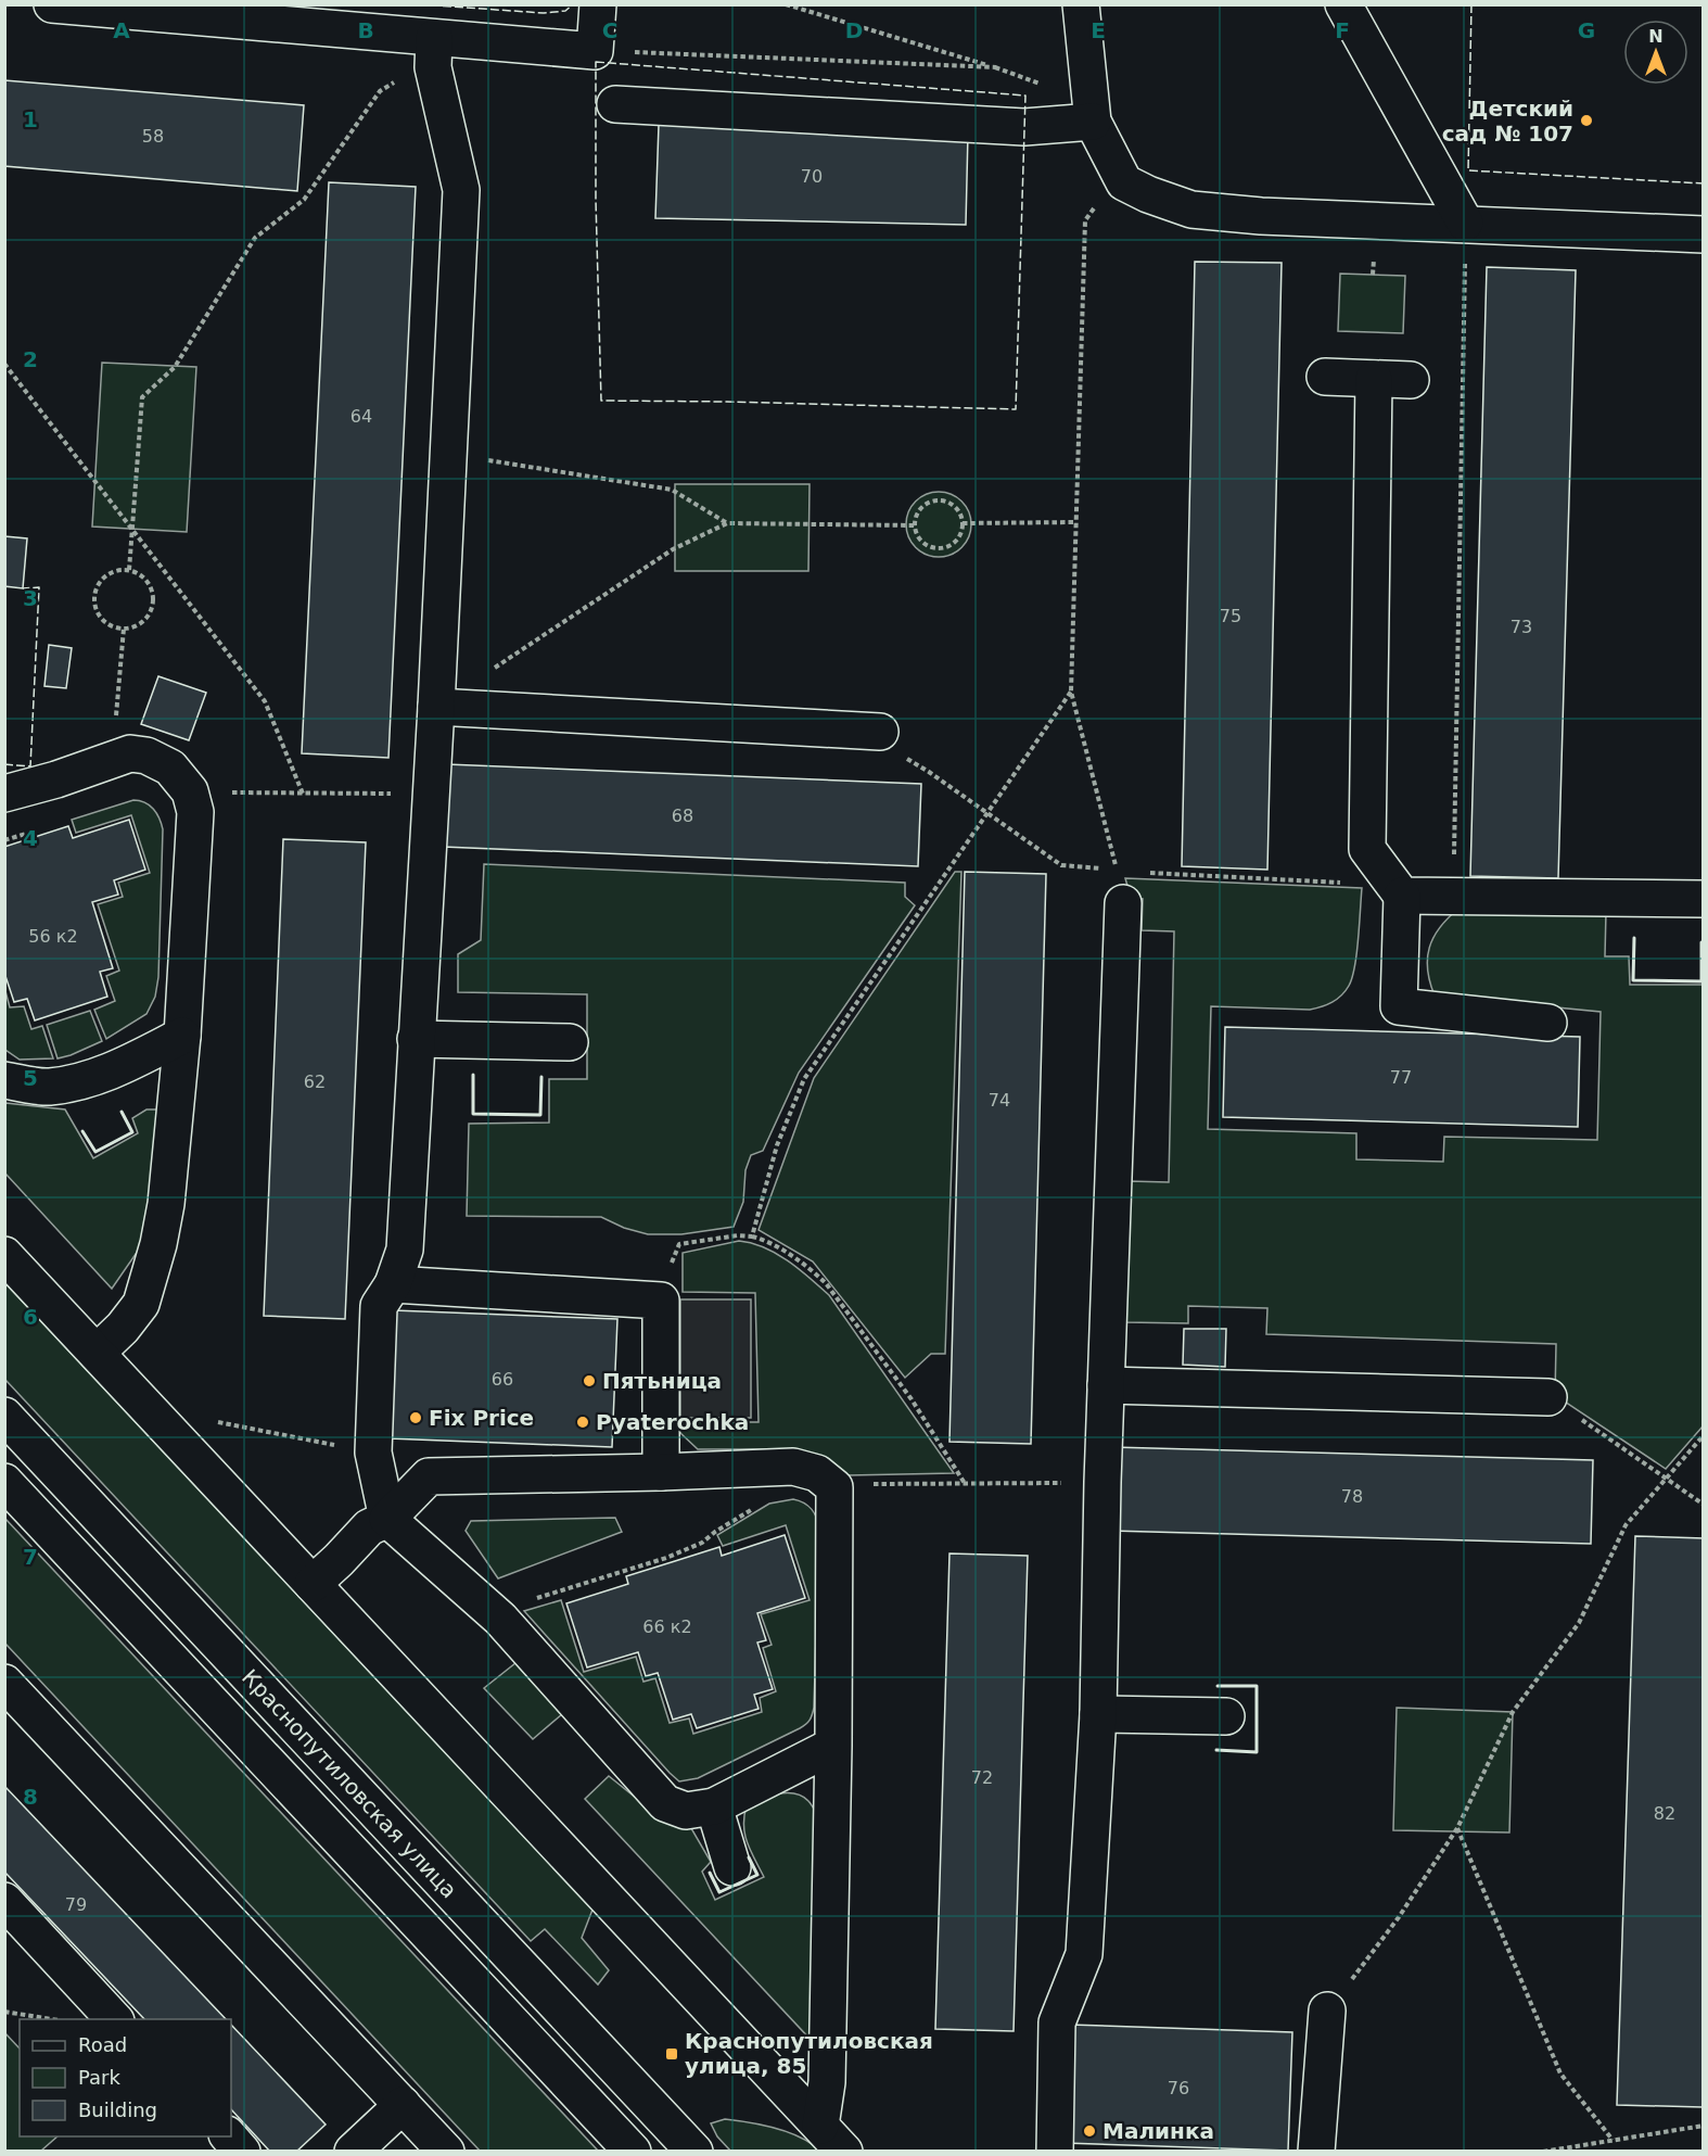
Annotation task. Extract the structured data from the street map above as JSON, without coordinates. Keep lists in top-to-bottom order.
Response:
{
  "streets": {
    "main road": ["Краснопутиловская улица"]
  },
  "places": {
    "other": [
      "Детский сад № 107",
      "Пятьница",
      "Fix Price",
      "Pyaterochka",
      "Малинка"
    ],
    "transit": ["Краснопутиловская улица, 85"]
  },
  "house_numbers": [
    "58",
    "70",
    "64",
    "75",
    "73",
    "68",
    "56 к2",
    "77",
    "62",
    "74",
    "66",
    "78",
    "66 к2",
    "72",
    "82",
    "79",
    "76"
  ],
  "legend": ["Road", "Park", "Building"],
  "north": "top",
  "grid": {
    "columns": [
      "A",
      "B",
      "C",
      "D",
      "E",
      "F",
      "G"
    ],
    "rows": [
      "1",
      "2",
      "3",
      "4",
      "5",
      "6",
      "7",
      "8"
    ]
  }
}
